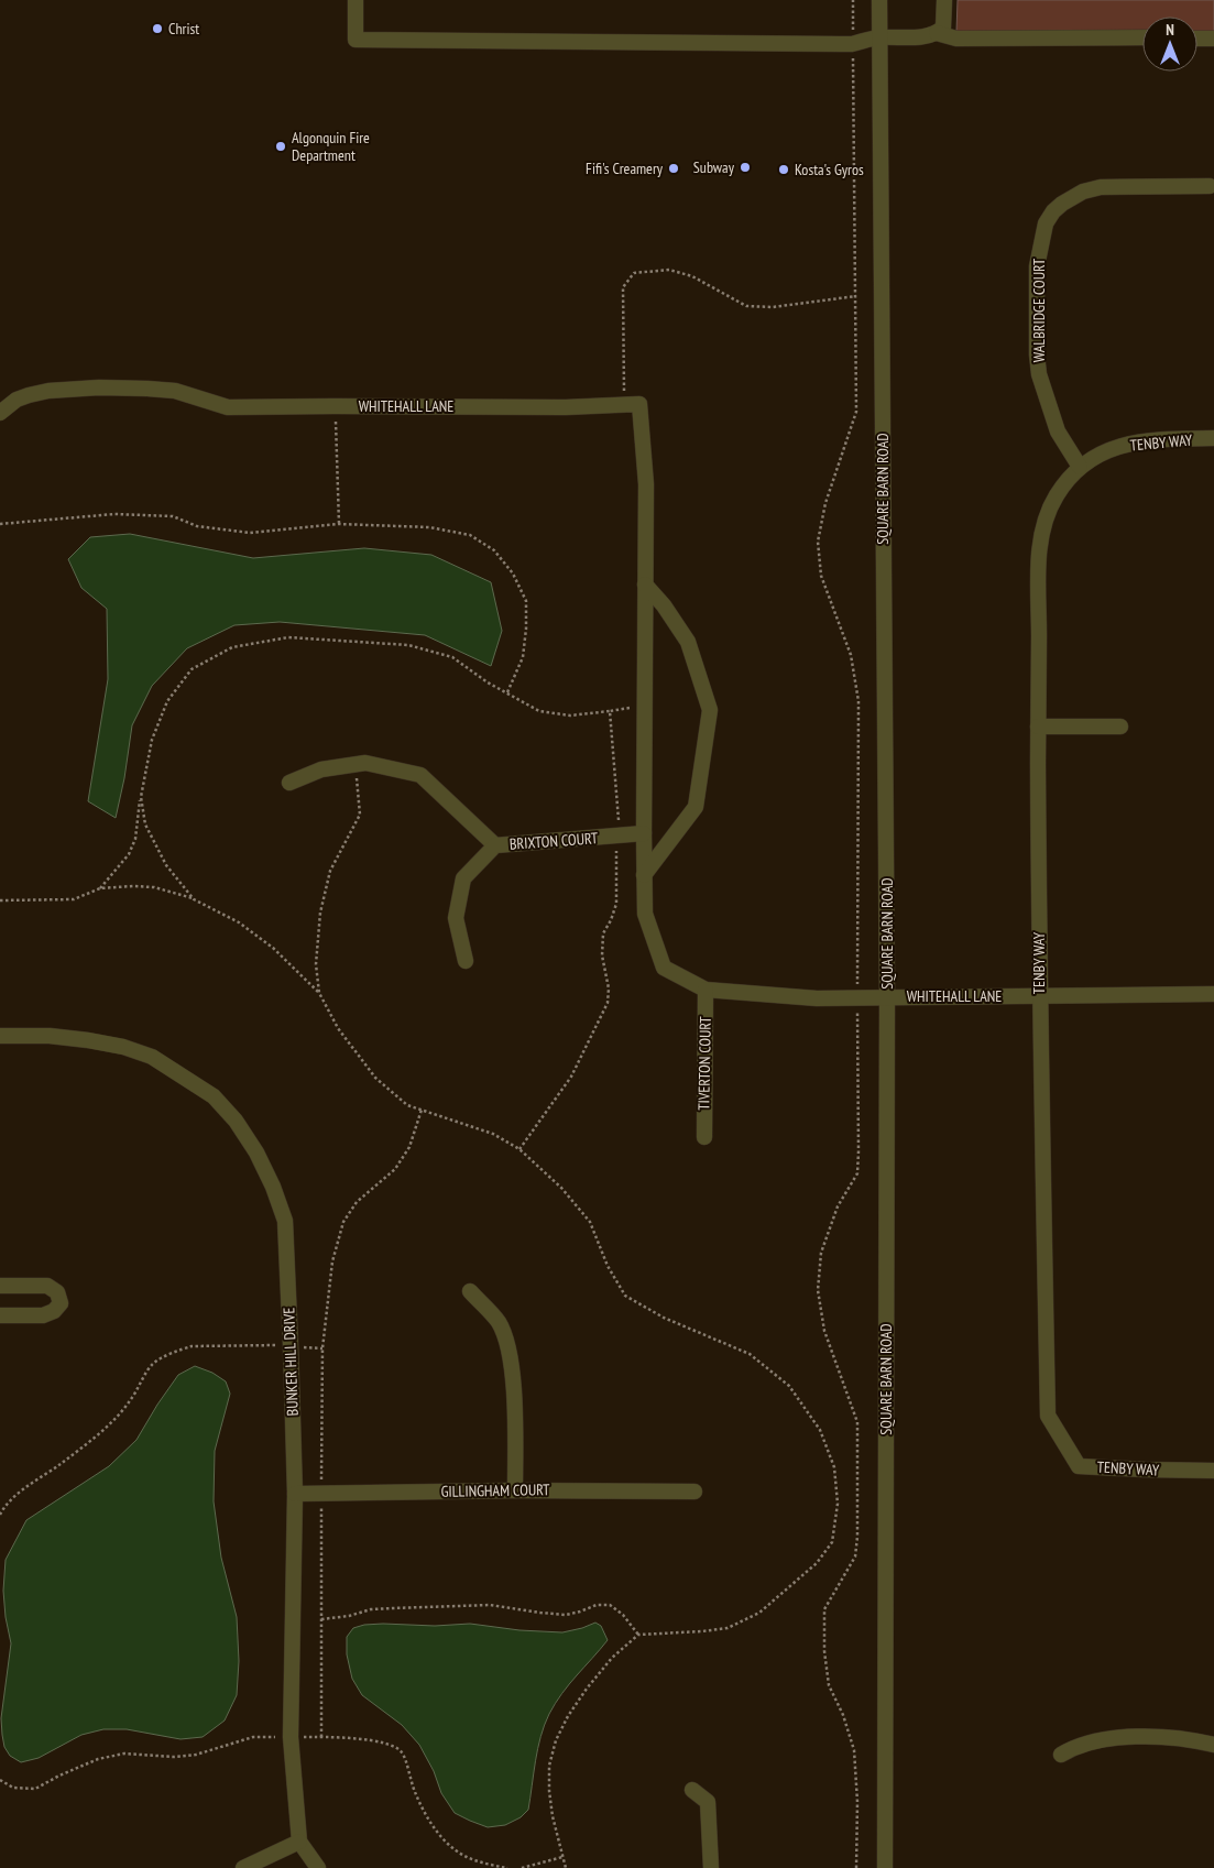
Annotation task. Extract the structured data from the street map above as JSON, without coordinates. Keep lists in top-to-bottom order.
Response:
{
  "streets": {
    "street": [
      "WALBRIDGE COURT",
      "WHITEHALL LANE",
      "TENBY WAY",
      "SQUARE BARN ROAD",
      "BRIXTON COURT",
      "TIVERTON COURT",
      "BUNKER HILL DRIVE",
      "GILLINGHAM COURT"
    ]
  },
  "crossings": [
    ["WALBRIDGE COURT", "TENBY WAY"],
    ["WHITEHALL LANE", "TENBY WAY"],
    ["WHITEHALL LANE", "SQUARE BARN ROAD"],
    ["WHITEHALL LANE", "BRIXTON COURT"],
    ["WHITEHALL LANE", "TIVERTON COURT"],
    ["BUNKER HILL DRIVE", "GILLINGHAM COURT"]
  ],
  "places": [
    "Christ",
    "Algonquin Fire Department",
    "Subway",
    "Fifi's Creamery",
    "Kosta's Gyros"
  ],
  "north": "top"
}
